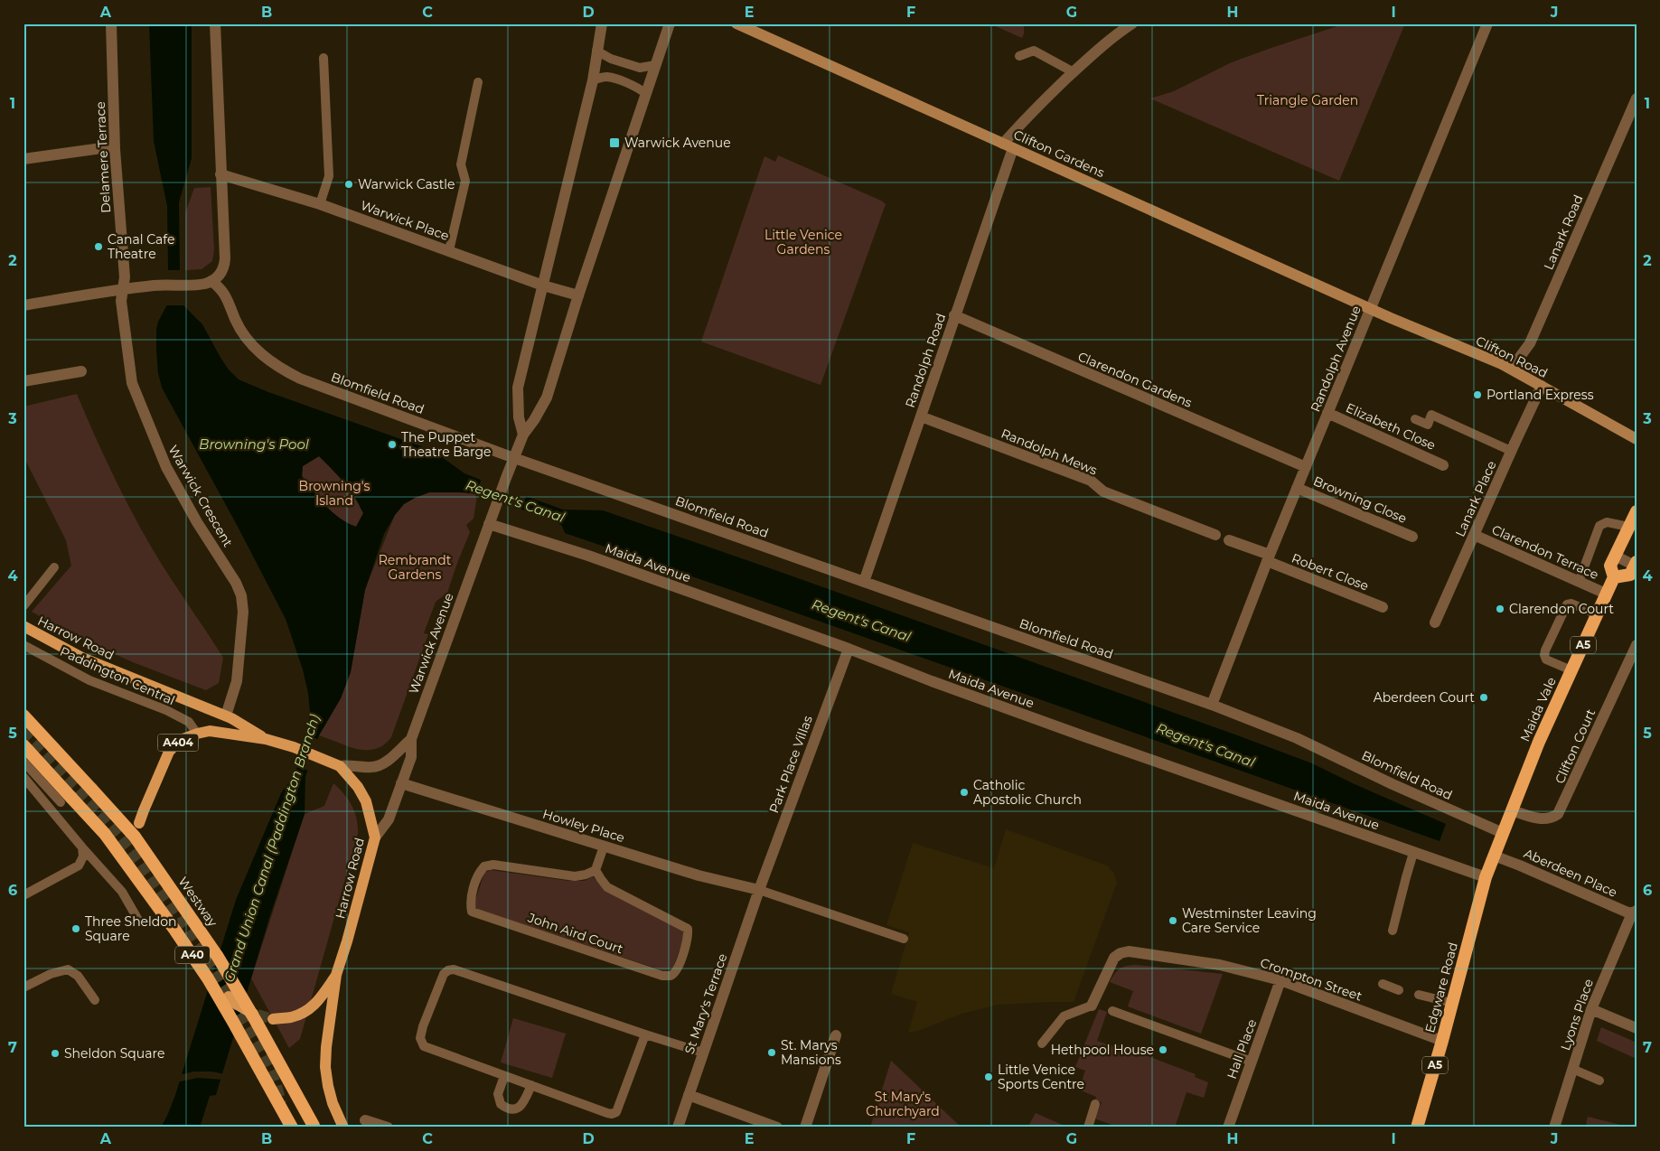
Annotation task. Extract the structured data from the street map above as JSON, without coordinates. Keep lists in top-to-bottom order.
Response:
{
  "streets": {
    "highway": [
      "A5",
      "Maida Vale",
      "Westway",
      "A40",
      "Edgware Road"
    ],
    "main road": [
      "Clifton Gardens",
      "Clifton Road",
      "Harrow Road",
      "A404"
    ],
    "street": [
      "Delamere Terrace",
      "Warwick Place",
      "Lanark Road",
      "Randolph Avenue",
      "Randolph Road",
      "Clarendon Gardens",
      "Blomfield Road",
      "Elizabeth Close",
      "Randolph Mews",
      "Warwick Crescent",
      "Lanark Place",
      "Browning Close",
      "Clarendon Terrace",
      "Maida Avenue",
      "Robert Close",
      "Warwick Avenue",
      "Clifton Court",
      "Park Place Villas",
      "Howley Place",
      "Aberdeen Place",
      "Crompton Street",
      "St Mary's Terrace",
      "Lyons Place",
      "Hall Place"
    ],
    "lane": ["Paddington Central", "John Aird Court"]
  },
  "crossings": [
    ["Clifton Gardens", "Clifton Road"],
    ["Clifton Gardens", "Randolph Avenue"],
    ["Clifton Gardens", "Randolph Road"],
    ["Delamere Terrace", "Warwick Crescent"],
    ["Lanark Road", "Clifton Road"],
    ["Clifton Road", "Randolph Avenue"],
    ["Clifton Road", "Lanark Place"],
    ["Randolph Avenue", "Clarendon Gardens"],
    ["Randolph Avenue", "Blomfield Road"],
    ["Randolph Avenue", "Elizabeth Close"],
    ["Randolph Avenue", "Browning Close"],
    ["Randolph Avenue", "Robert Close"],
    ["Randolph Road", "Clarendon Gardens"],
    ["Randolph Road", "Blomfield Road"],
    ["Randolph Road", "Randolph Mews"],
    ["Blomfield Road", "Warwick Avenue"],
    ["Blomfield Road", "Maida Vale"],
    ["Warwick Crescent", "Harrow Road"],
    ["Lanark Place", "Clarendon Terrace"],
    ["Clarendon Terrace", "Maida Vale"],
    ["Maida Avenue", "Warwick Avenue"],
    ["Maida Avenue", "Park Place Villas"],
    ["Maida Avenue", "Edgware Road"],
    ["Harrow Road", "Warwick Avenue"],
    ["Harrow Road", "Paddington Central"],
    ["Warwick Avenue", "Howley Place"],
    ["Maida Vale", "Clifton Court"],
    ["Maida Vale", "Aberdeen Place"],
    ["Maida Vale", "Edgware Road"],
    ["Park Place Villas", "Howley Place"],
    ["Park Place Villas", "St Mary's Terrace"],
    ["Howley Place", "St Mary's Terrace"],
    ["Aberdeen Place", "Edgware Road"],
    ["Aberdeen Place", "Lyons Place"],
    ["Crompton Street", "Edgware Road"],
    ["Crompton Street", "Hall Place"]
  ],
  "water": ["Browning's Pool", "Regent's Canal", "Grand Union Canal (Paddington Branch)"],
  "parks": [
    "Triangle Garden",
    "Little Venice Gardens",
    "Browning's Island",
    "Rembrandt Gardens",
    "St Mary's Churchyard"
  ],
  "places": {
    "transit": ["Warwick Avenue"],
    "other": [
      "Warwick Castle",
      "Canal Cafe Theatre",
      "Portland Express",
      "The Puppet Theatre Barge",
      "Clarendon Court",
      "Aberdeen Court",
      "Catholic Apostolic Church",
      "Westminster Leaving Care Service",
      "Three Sheldon Square",
      "Hethpool House",
      "St. Marys Mansions",
      "Sheldon Square",
      "Little Venice Sports Centre"
    ]
  },
  "grid": {
    "columns": [
      "A",
      "B",
      "C",
      "D",
      "E",
      "F",
      "G",
      "H",
      "I",
      "J"
    ],
    "rows": [
      "1",
      "2",
      "3",
      "4",
      "5",
      "6",
      "7"
    ]
  }
}
